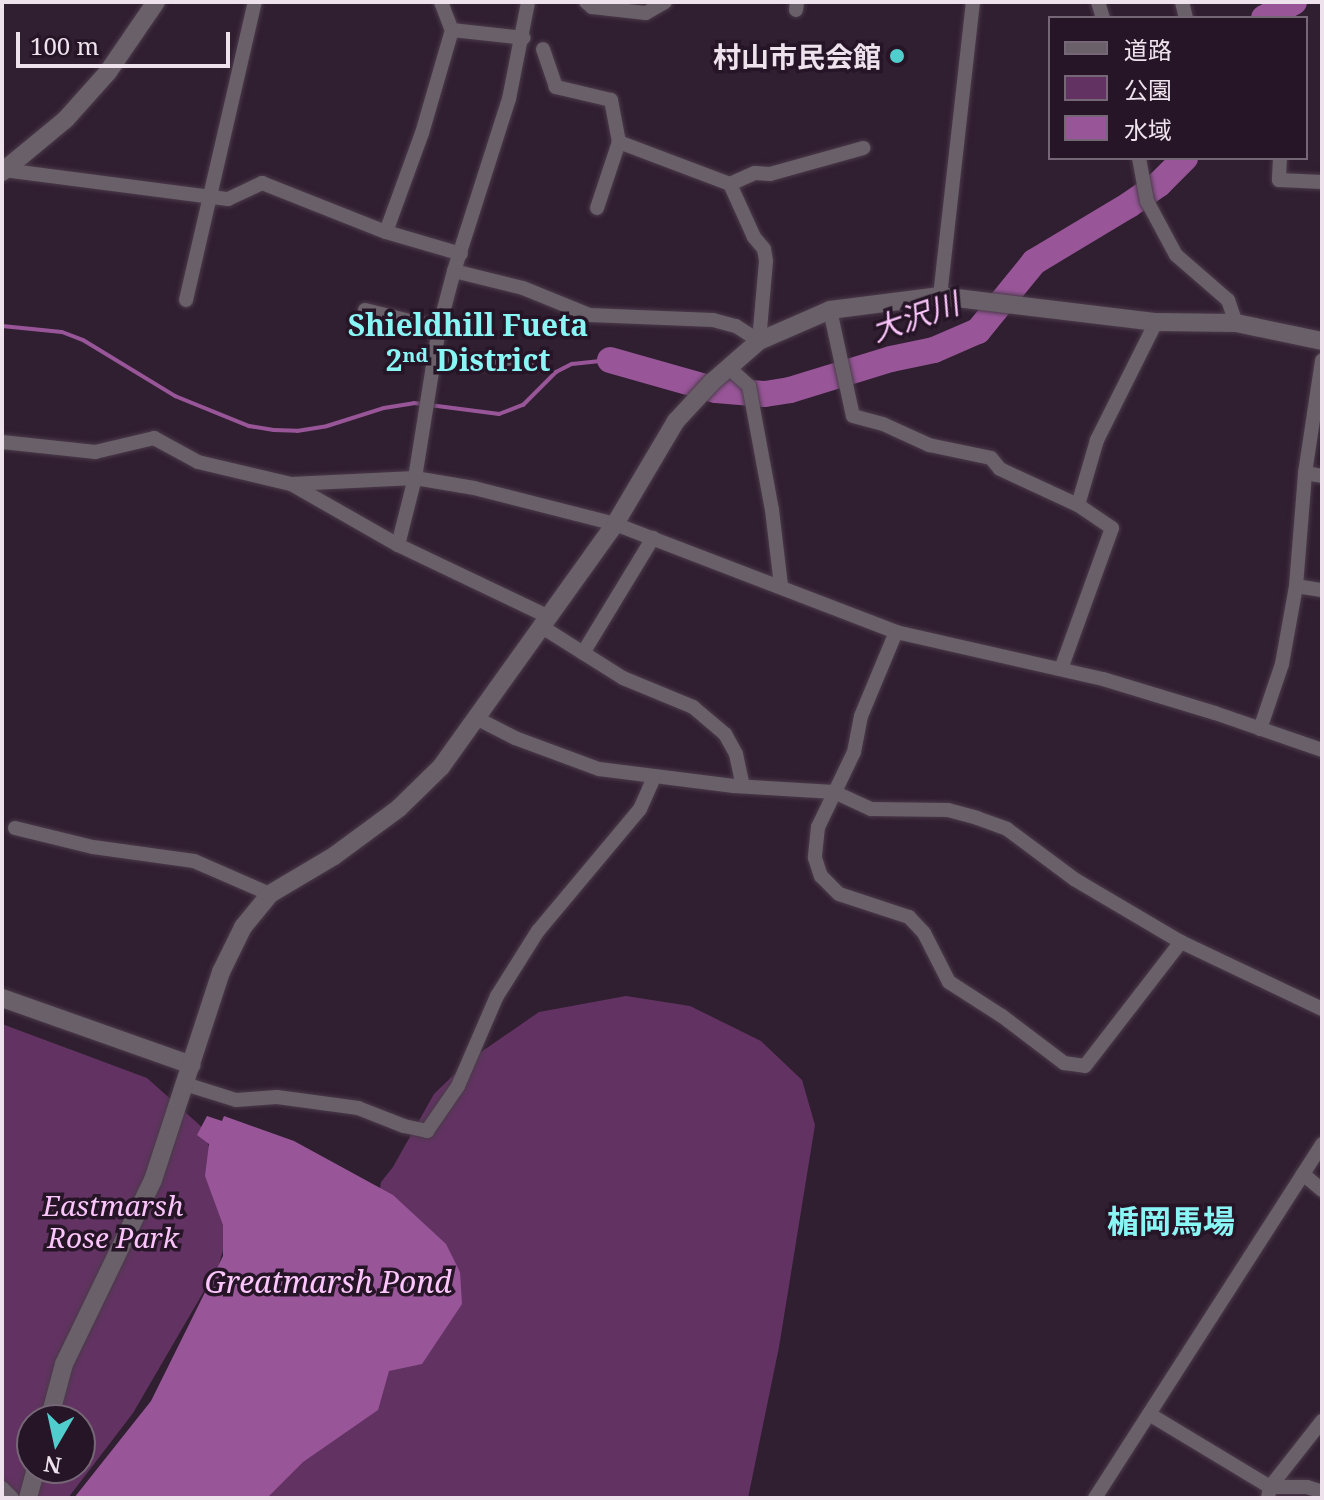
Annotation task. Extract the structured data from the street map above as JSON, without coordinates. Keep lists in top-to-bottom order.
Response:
{
  "districts": ["Shieldhill Fueta 2ⁿᵈ District", "楯岡馬場"],
  "water": ["大沢川", "Greatmarsh Pond"],
  "parks": ["Eastmarsh Rose Park"],
  "places": ["村山市民会館"],
  "legend": ["道路", "公園", "水域"],
  "scale_bar": "100 m",
  "north": "bottom"
}
